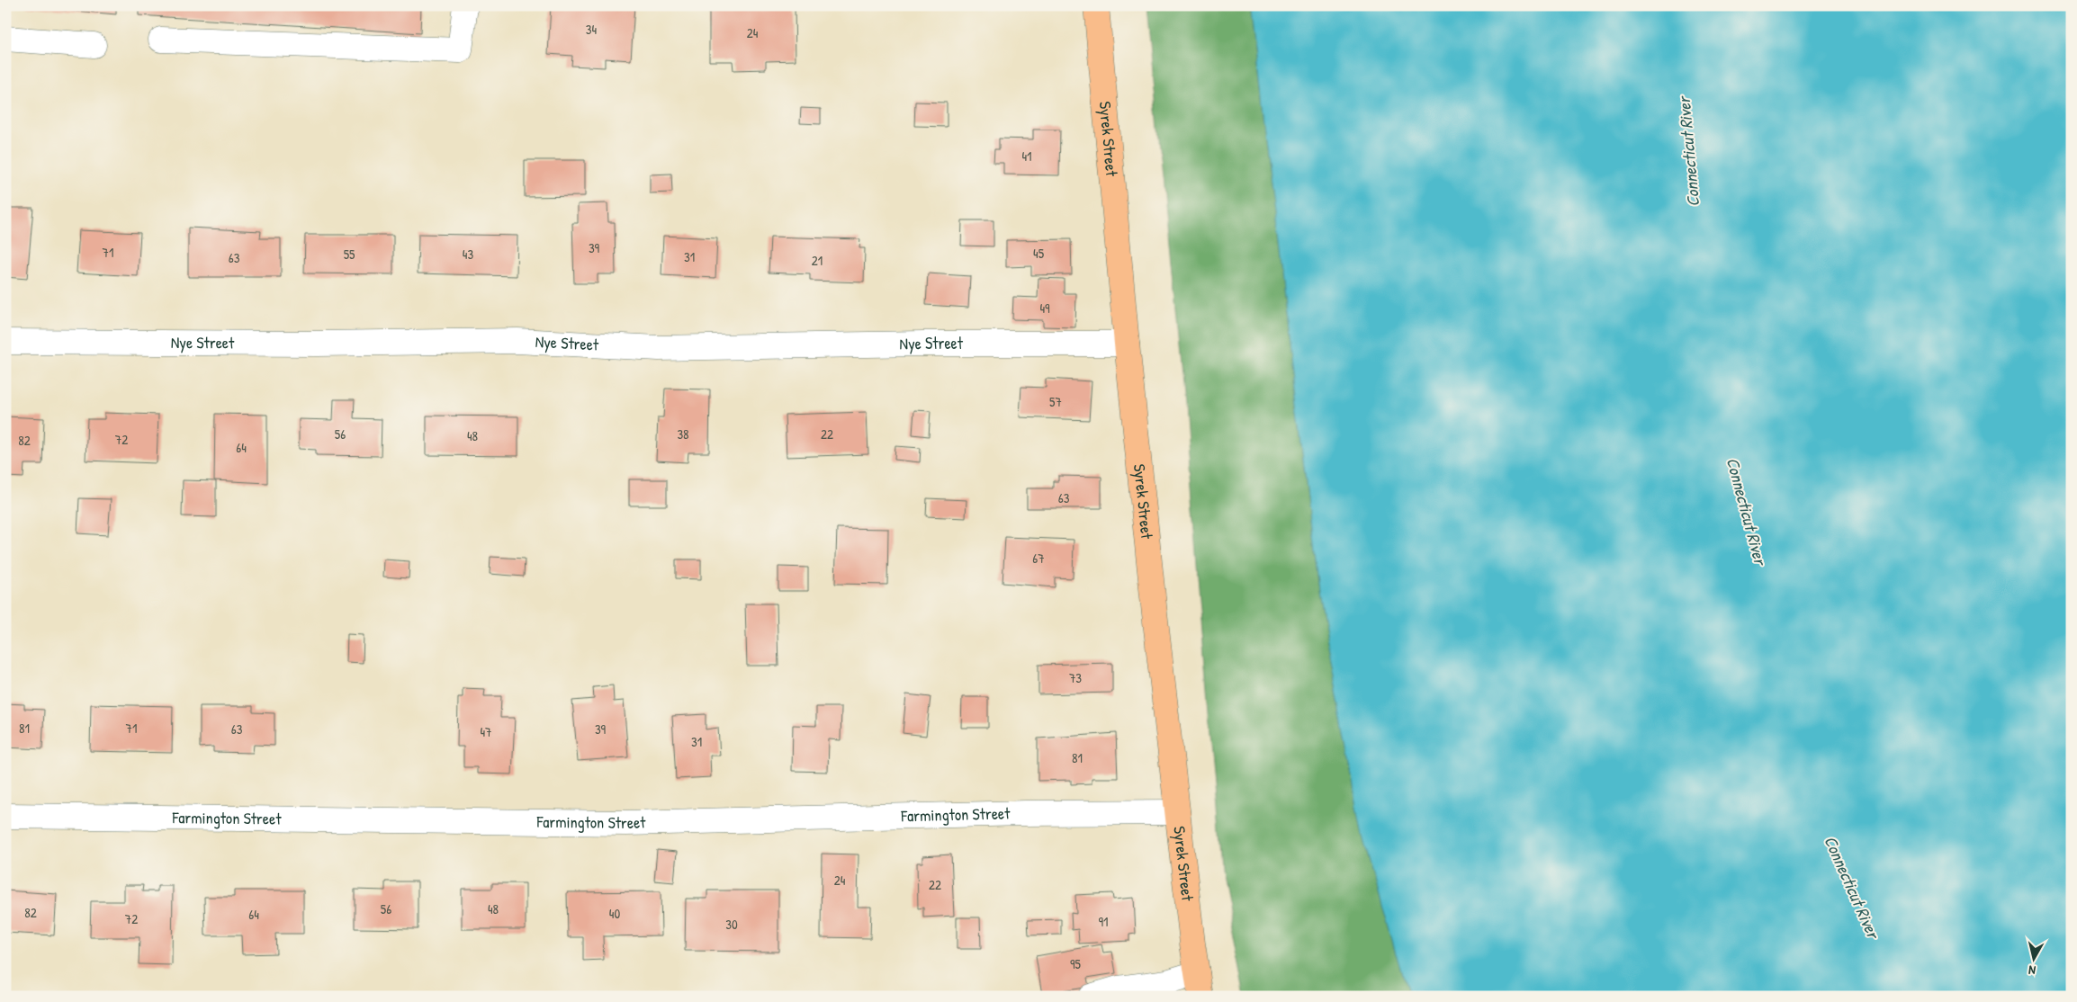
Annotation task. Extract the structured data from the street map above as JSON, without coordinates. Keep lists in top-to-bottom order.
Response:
{
  "streets": {
    "main road": ["Syrek Street"],
    "street": ["Nye Street", "Farmington Street"]
  },
  "crossings": [
    ["Syrek Street", "Nye Street"],
    ["Syrek Street", "Farmington Street"]
  ],
  "water": ["Connecticut River"],
  "house_numbers": [
    "34",
    "24",
    "41",
    "39",
    "71",
    "45",
    "55",
    "43",
    "31",
    "63",
    "21",
    "49",
    "57",
    "56",
    "38",
    "22",
    "48",
    "72",
    "82",
    "64",
    "63",
    "67",
    "73",
    "81",
    "71",
    "63",
    "39",
    "47",
    "31",
    "81",
    "24",
    "22",
    "56",
    "48",
    "82",
    "40",
    "64",
    "72",
    "91",
    "30",
    "95"
  ],
  "north": "bottom"
}
